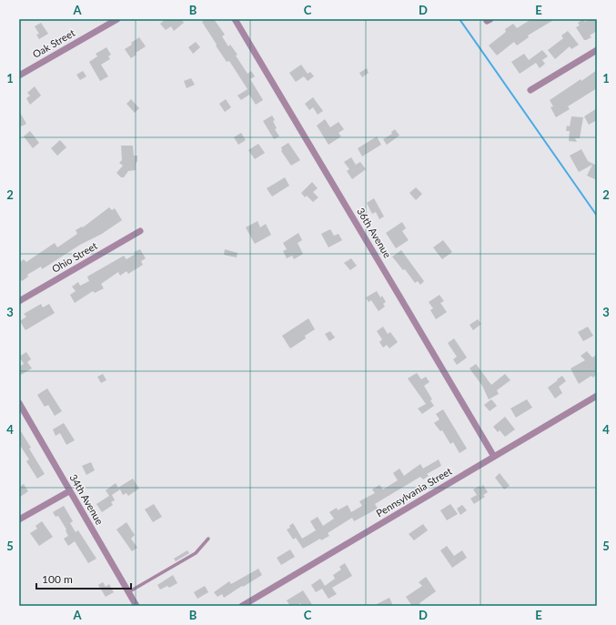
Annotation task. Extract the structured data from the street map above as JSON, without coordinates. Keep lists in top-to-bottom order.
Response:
{
  "streets": {
    "street": [
      "Oak Street",
      "36th Avenue",
      "Ohio Street",
      "Pennsylvania Street",
      "34th Avenue"
    ]
  },
  "crossings": [
    ["36th Avenue", "Pennsylvania Street"]
  ],
  "scale_bar": "100 m",
  "grid": {
    "columns": [
      "A",
      "B",
      "C",
      "D",
      "E"
    ],
    "rows": [
      "1",
      "2",
      "3",
      "4",
      "5"
    ]
  }
}
